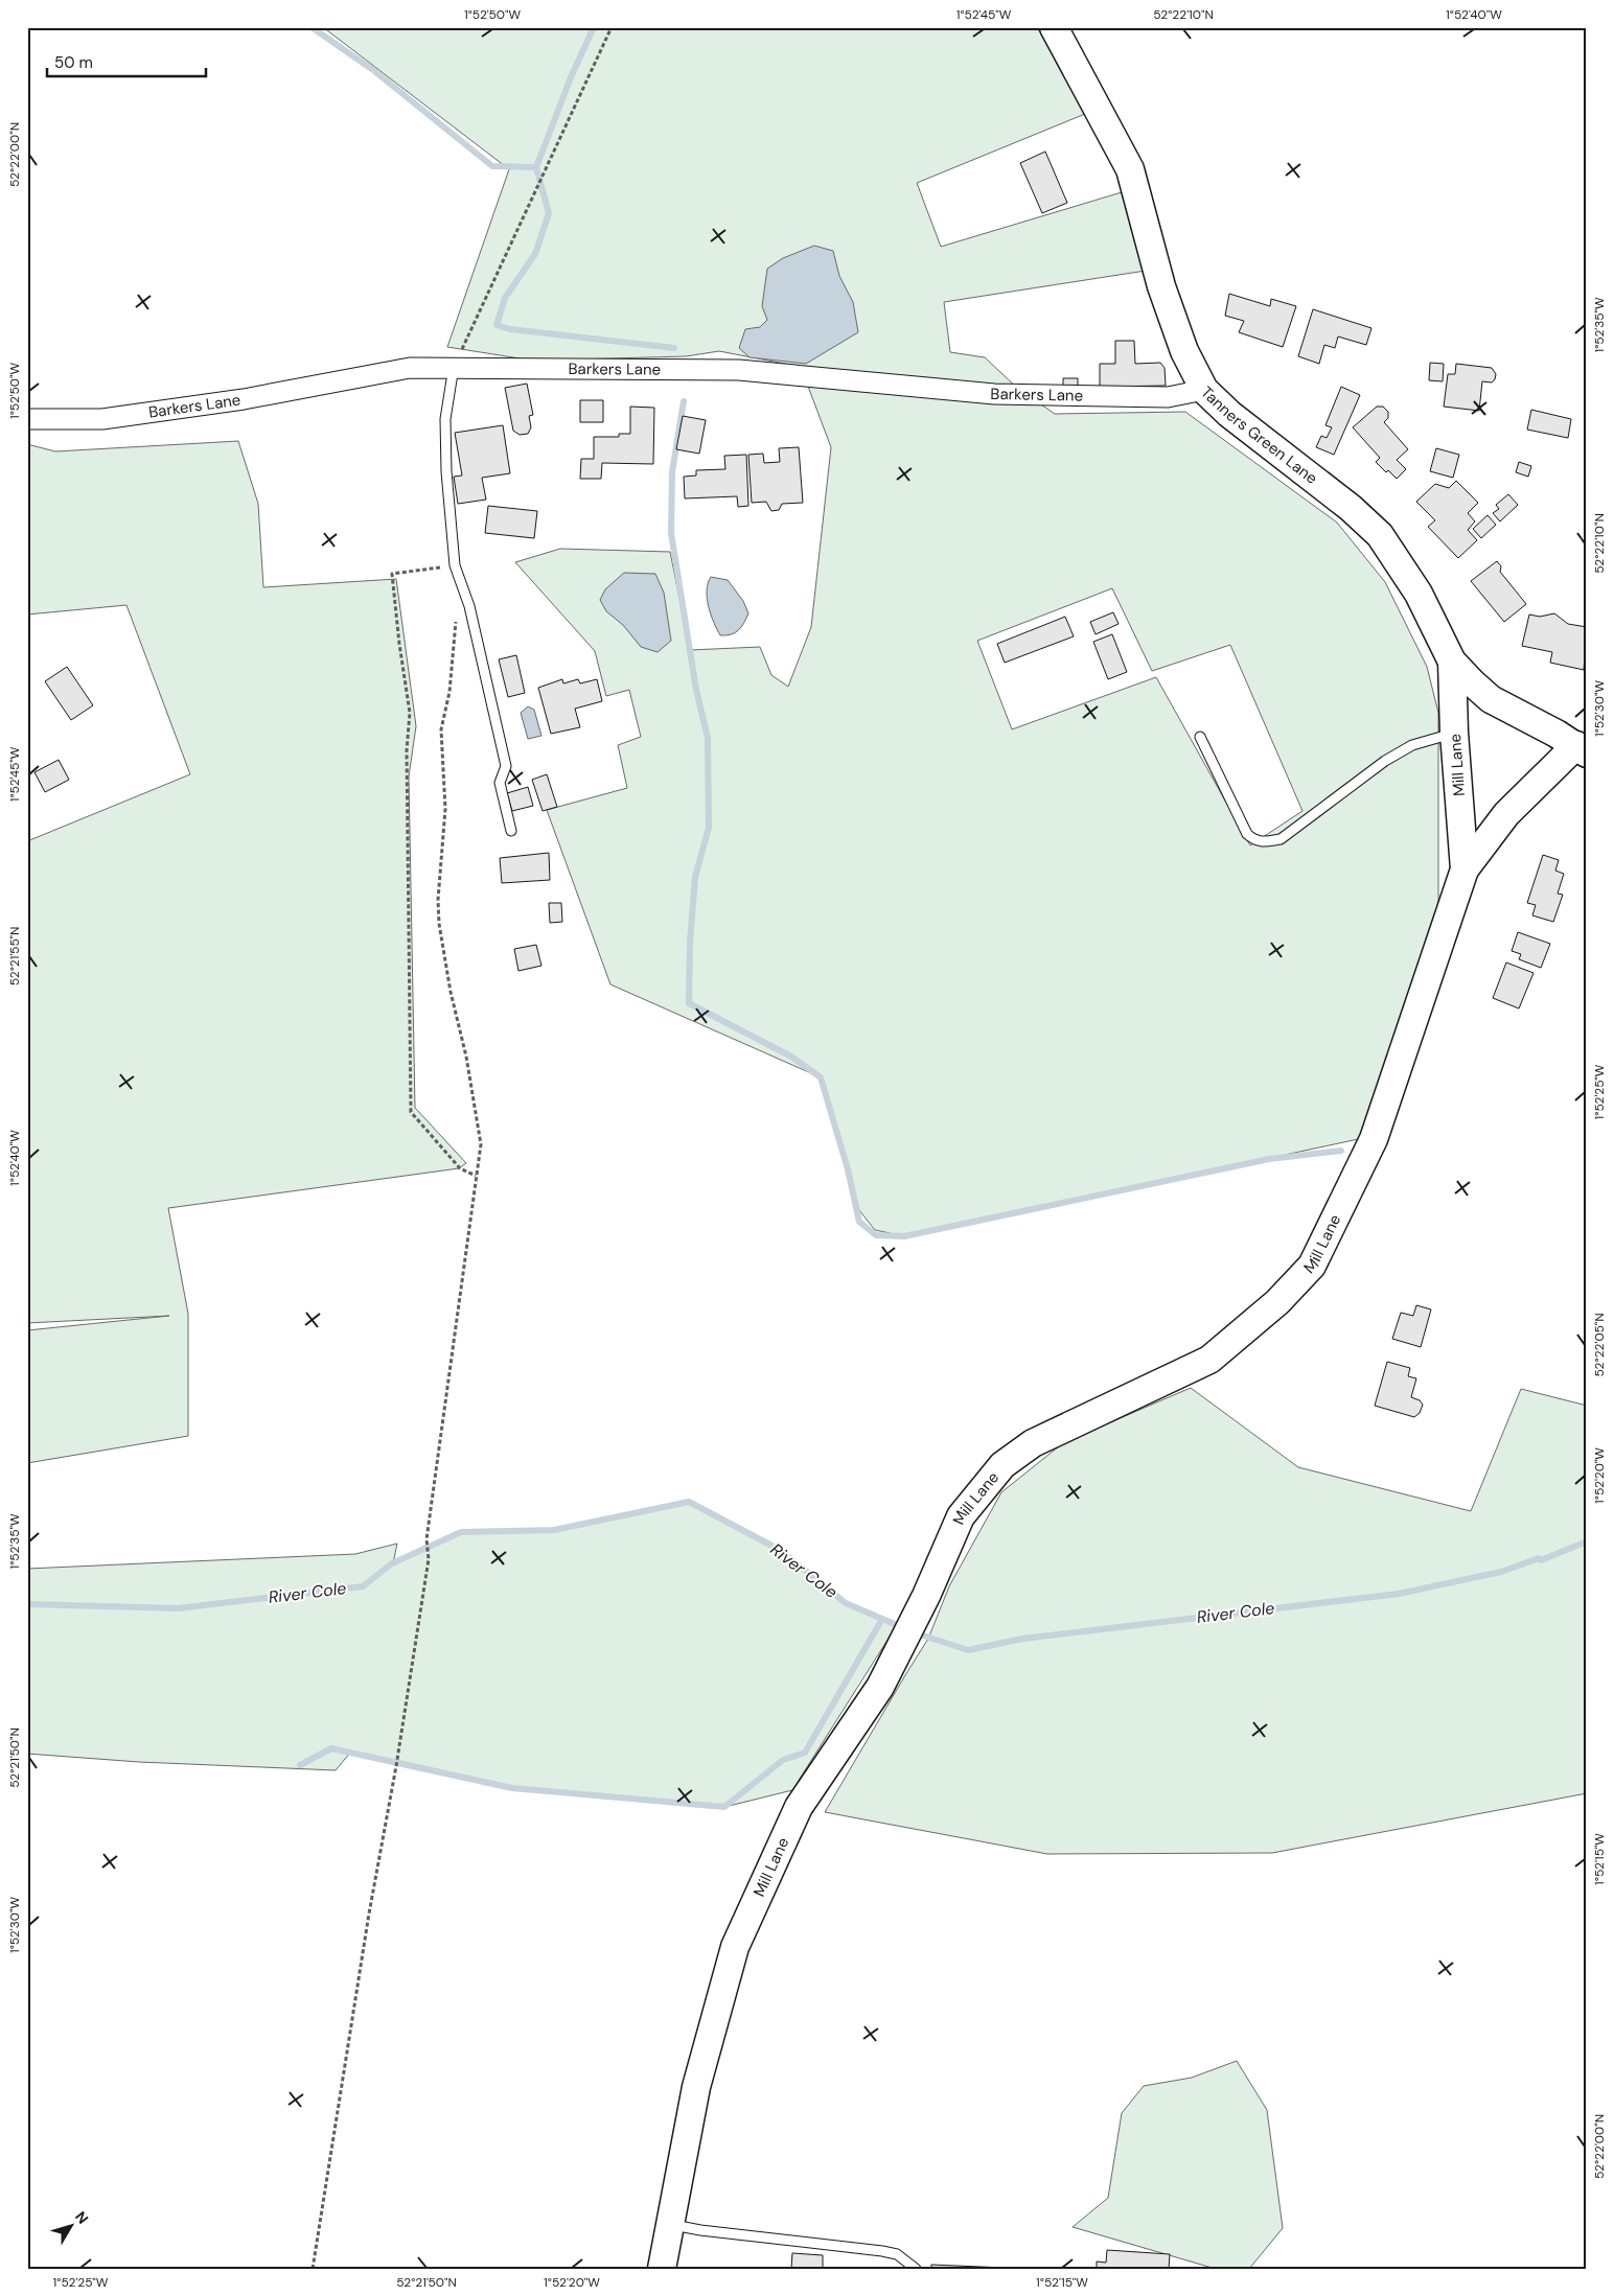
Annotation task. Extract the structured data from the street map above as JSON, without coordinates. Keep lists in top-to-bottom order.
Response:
{
  "streets": {
    "street": ["Barkers Lane", "Tanners Green Lane", "Mill Lane"]
  },
  "crossings": [
    ["Barkers Lane", "Tanners Green Lane"],
    ["Tanners Green Lane", "Mill Lane"]
  ],
  "water": ["River Cole"],
  "scale_bar": "50 m",
  "north": "top right",
  "coordinates": [
    "1°52'50\"W",
    "1°52'45\"W",
    "52°22'10\"N",
    "1°52'40\"W",
    "52°22'00\"N",
    "1°52'35\"W",
    "1°52'30\"W",
    "52°21'55\"N",
    "1°52'25\"W",
    "52°22'05\"N",
    "1°52'20\"W",
    "52°21'50\"N",
    "1°52'15\"W"
  ]
}
